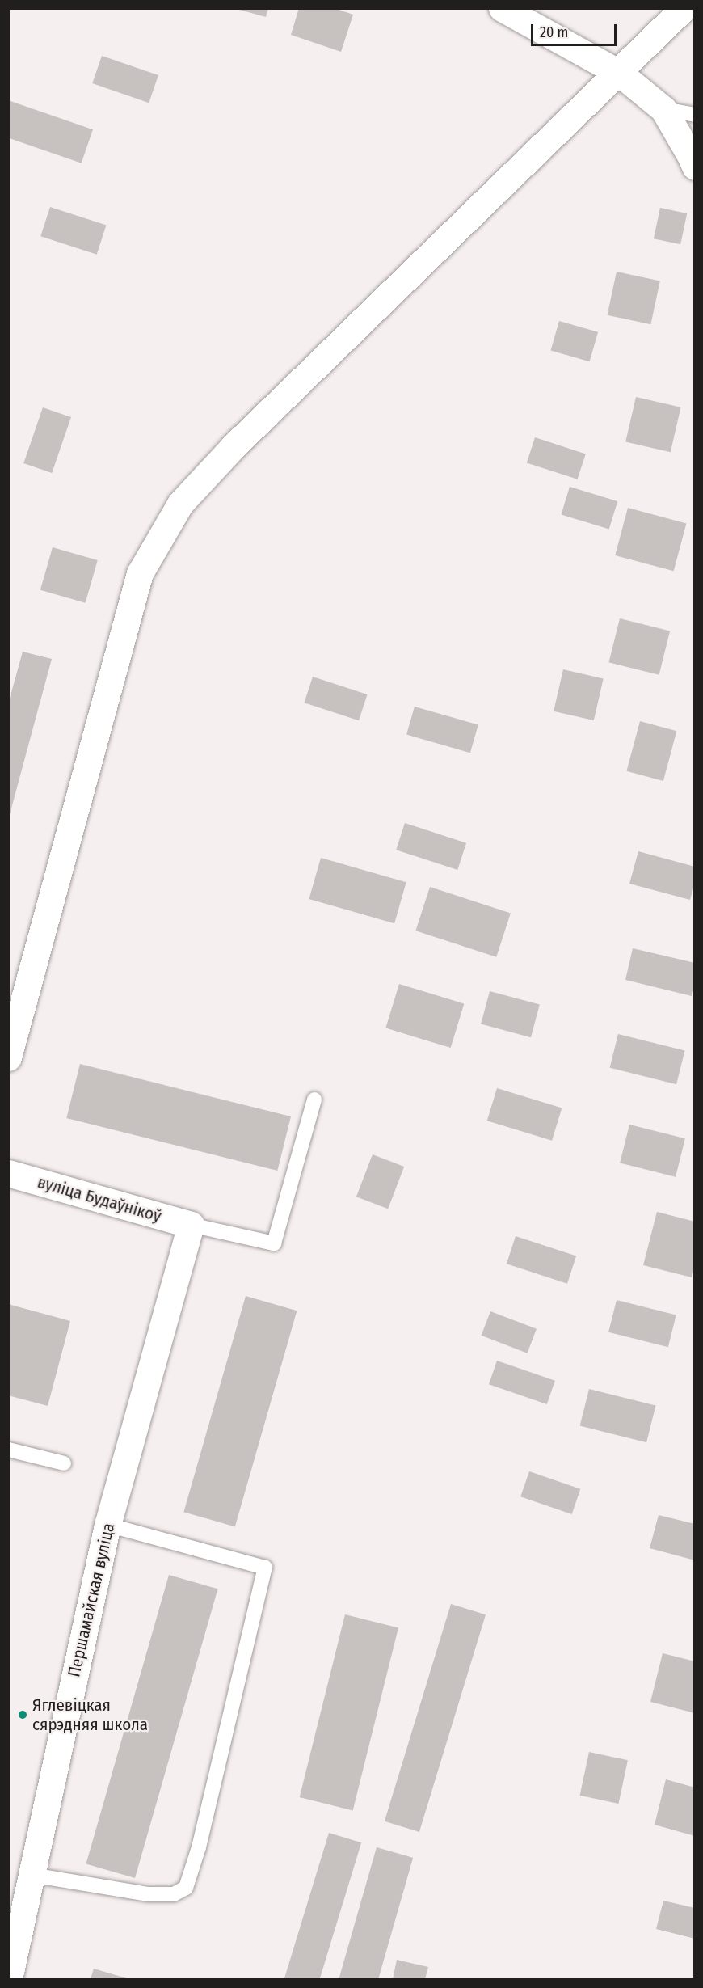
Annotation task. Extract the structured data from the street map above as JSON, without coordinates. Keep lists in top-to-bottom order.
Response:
{
  "streets": {
    "street": ["вуліца Будаўнікоў", "Першамайская вуліца"]
  },
  "crossings": [
    ["вуліца Будаўнікоў", "Першамайская вуліца"]
  ],
  "places": ["Яглевіцкая сярэдняя школа"],
  "scale_bar": "20 m"
}
